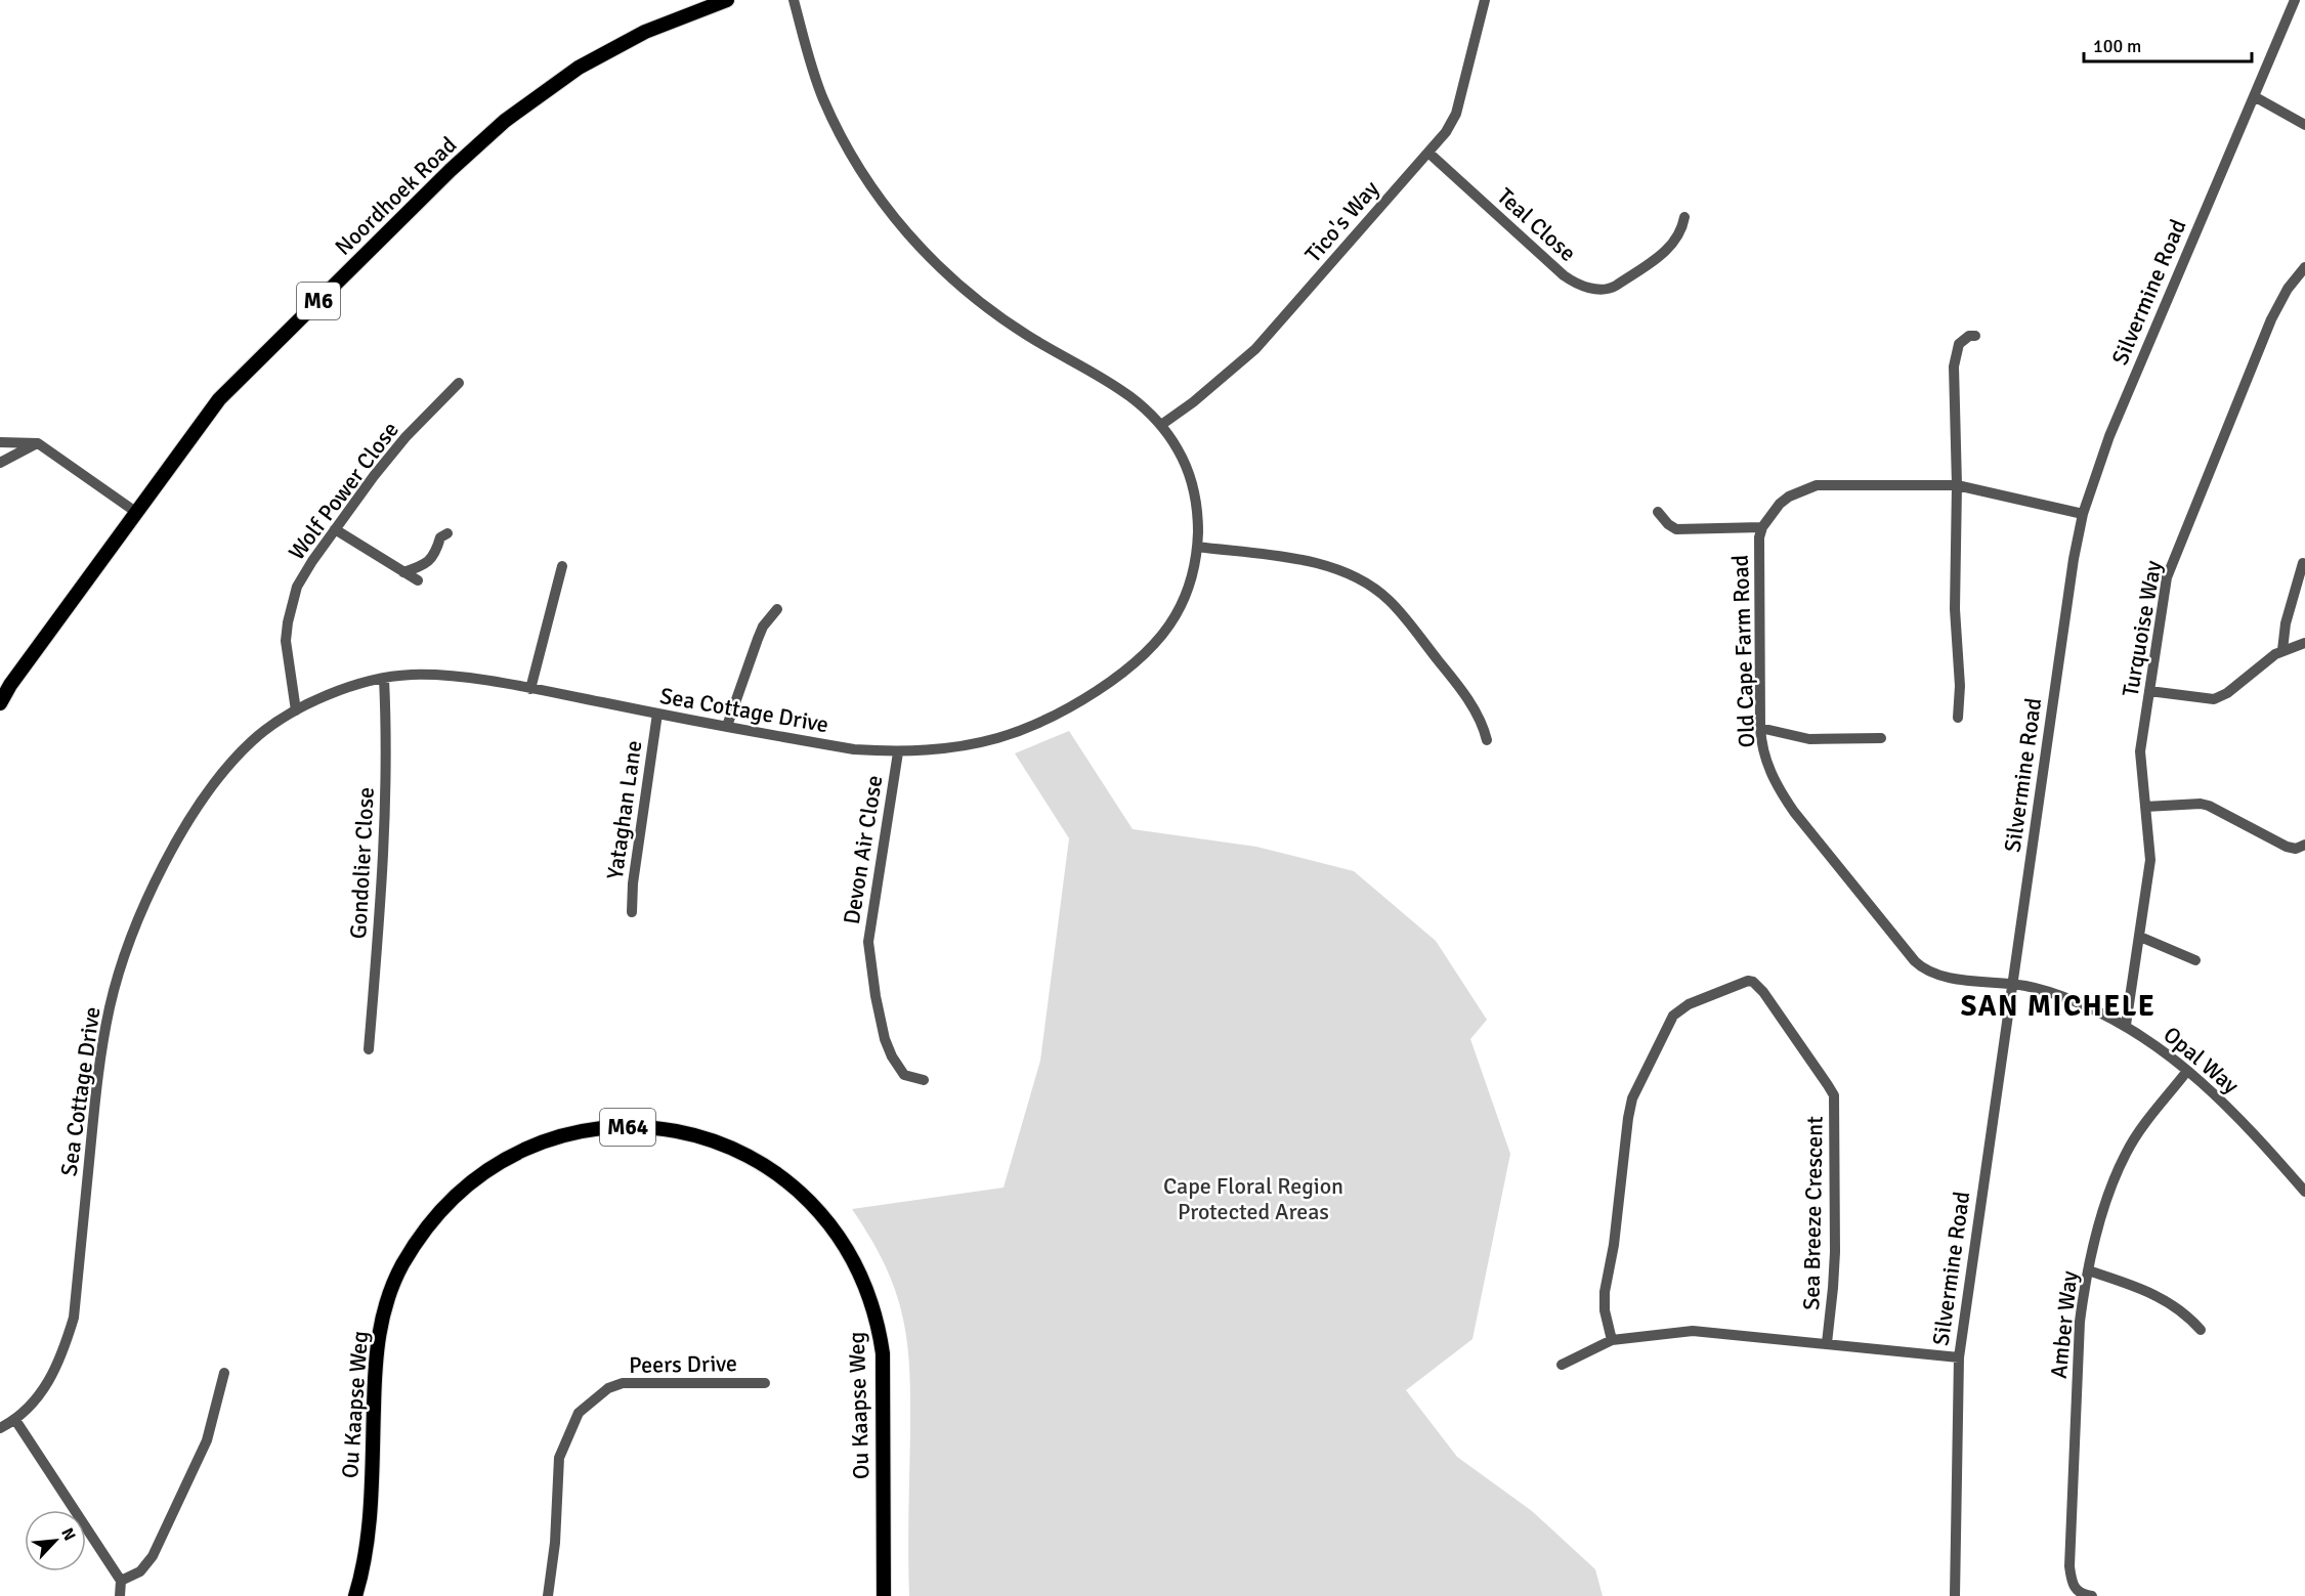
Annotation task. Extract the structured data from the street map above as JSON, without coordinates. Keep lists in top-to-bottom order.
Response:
{
  "streets": {
    "main road": [
      "Noordhoek Road",
      "M6",
      "M64",
      "Ou Kaapse Weg"
    ],
    "street": [
      "Tico's Way",
      "Teal Close",
      "Silvermine Road",
      "Wolf Power Close",
      "Turquoise Way",
      "Old Cape Farm Road",
      "Sea Cottage Drive",
      "Yataghan Lane",
      "Devon Air Close",
      "Gondolier Close",
      "Opal Way",
      "Sea Breeze Crescent",
      "Amber Way",
      "Peers Drive"
    ]
  },
  "crossings": [
    ["Tico's Way", "Teal Close"],
    ["Tico's Way", "Sea Cottage Drive"],
    ["Silvermine Road", "Old Cape Farm Road"],
    ["Silvermine Road", "Opal Way"],
    ["Wolf Power Close", "Sea Cottage Drive"],
    ["Turquoise Way", "Opal Way"],
    ["Old Cape Farm Road", "Opal Way"],
    ["Sea Cottage Drive", "Yataghan Lane"],
    ["Sea Cottage Drive", "Devon Air Close"],
    ["Sea Cottage Drive", "Gondolier Close"],
    ["Opal Way", "Amber Way"]
  ],
  "districts": ["SAN MICHELE"],
  "parks": ["Cape Floral Region Protected Areas"],
  "scale_bar": "100 m",
  "north": "top right"
}
